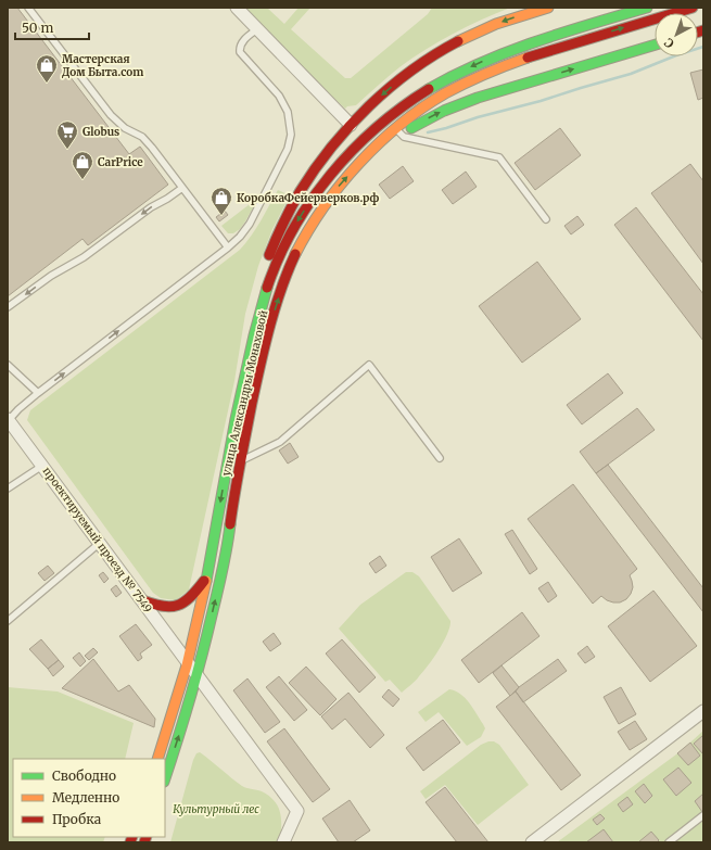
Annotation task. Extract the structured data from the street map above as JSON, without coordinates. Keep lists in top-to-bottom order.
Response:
{
  "streets": {
    "main road": ["улица Александры Монаховой"],
    "street": ["проектируемый проезд № 7549"]
  },
  "crossings": [
    ["улица Александры Монаховой", "проектируемый проезд № 7549"]
  ],
  "parks": ["Культурный лес"],
  "places": {
    "shop": ["Мастерская Дом Быта.com", "CarPrice", "КоробкаФейерверков.рф"],
    "supermarket": ["Globus"]
  },
  "legend": ["Свободно", "Медленно", "Пробка"],
  "scale_bar": "50 m",
  "north": "bottom left"
}
